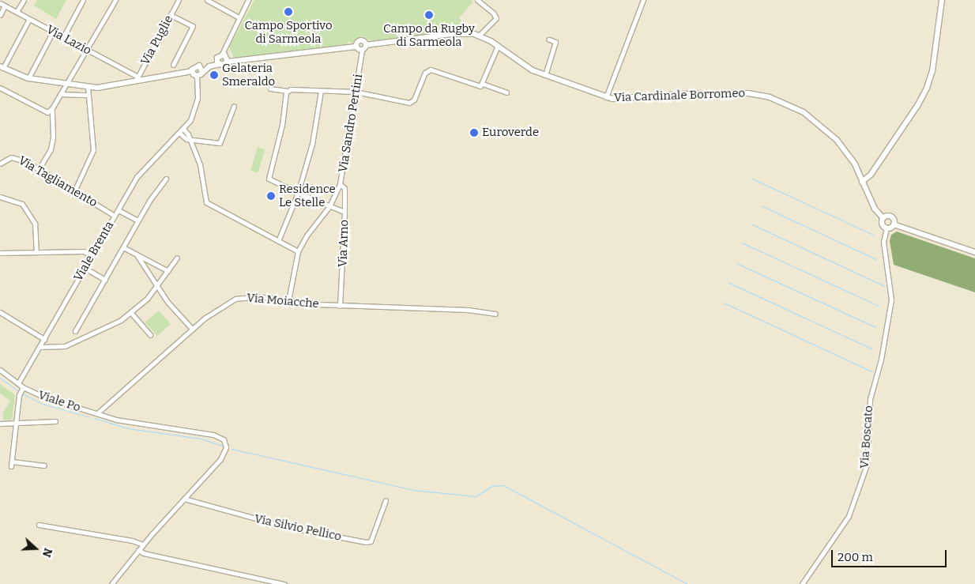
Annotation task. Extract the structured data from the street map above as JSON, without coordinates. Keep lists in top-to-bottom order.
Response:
{
  "streets": {
    "street": [
      "Via Lazio",
      "Via Puglie",
      "Via Cardinale Borromeo",
      "Via Sandro Pertini",
      "Via Tagliamento",
      "Via Arno",
      "Viale Brenta",
      "Via Moiacche",
      "Viale Po",
      "Via Boscato",
      "Via Silvio Pellico"
    ]
  },
  "crossings": [
    ["Via Lazio", "Via Puglie"],
    ["Via Cardinale Borromeo", "Viale Brenta"],
    ["Via Cardinale Borromeo", "Via Boscato"],
    ["Via Sandro Pertini", "Via Arno"],
    ["Via Sandro Pertini", "Via Moiacche"],
    ["Via Tagliamento", "Viale Brenta"],
    ["Via Arno", "Via Moiacche"],
    ["Viale Brenta", "Viale Po"],
    ["Via Moiacche", "Viale Po"]
  ],
  "places": [
    "Campo Sportivo di Sarmeola",
    "Campo da Rugby di Sarmeola",
    "Gelateria Smeraldo",
    "Euroverde",
    "Residence Le Stelle"
  ],
  "scale_bar": "200 m",
  "north": "right"
}
